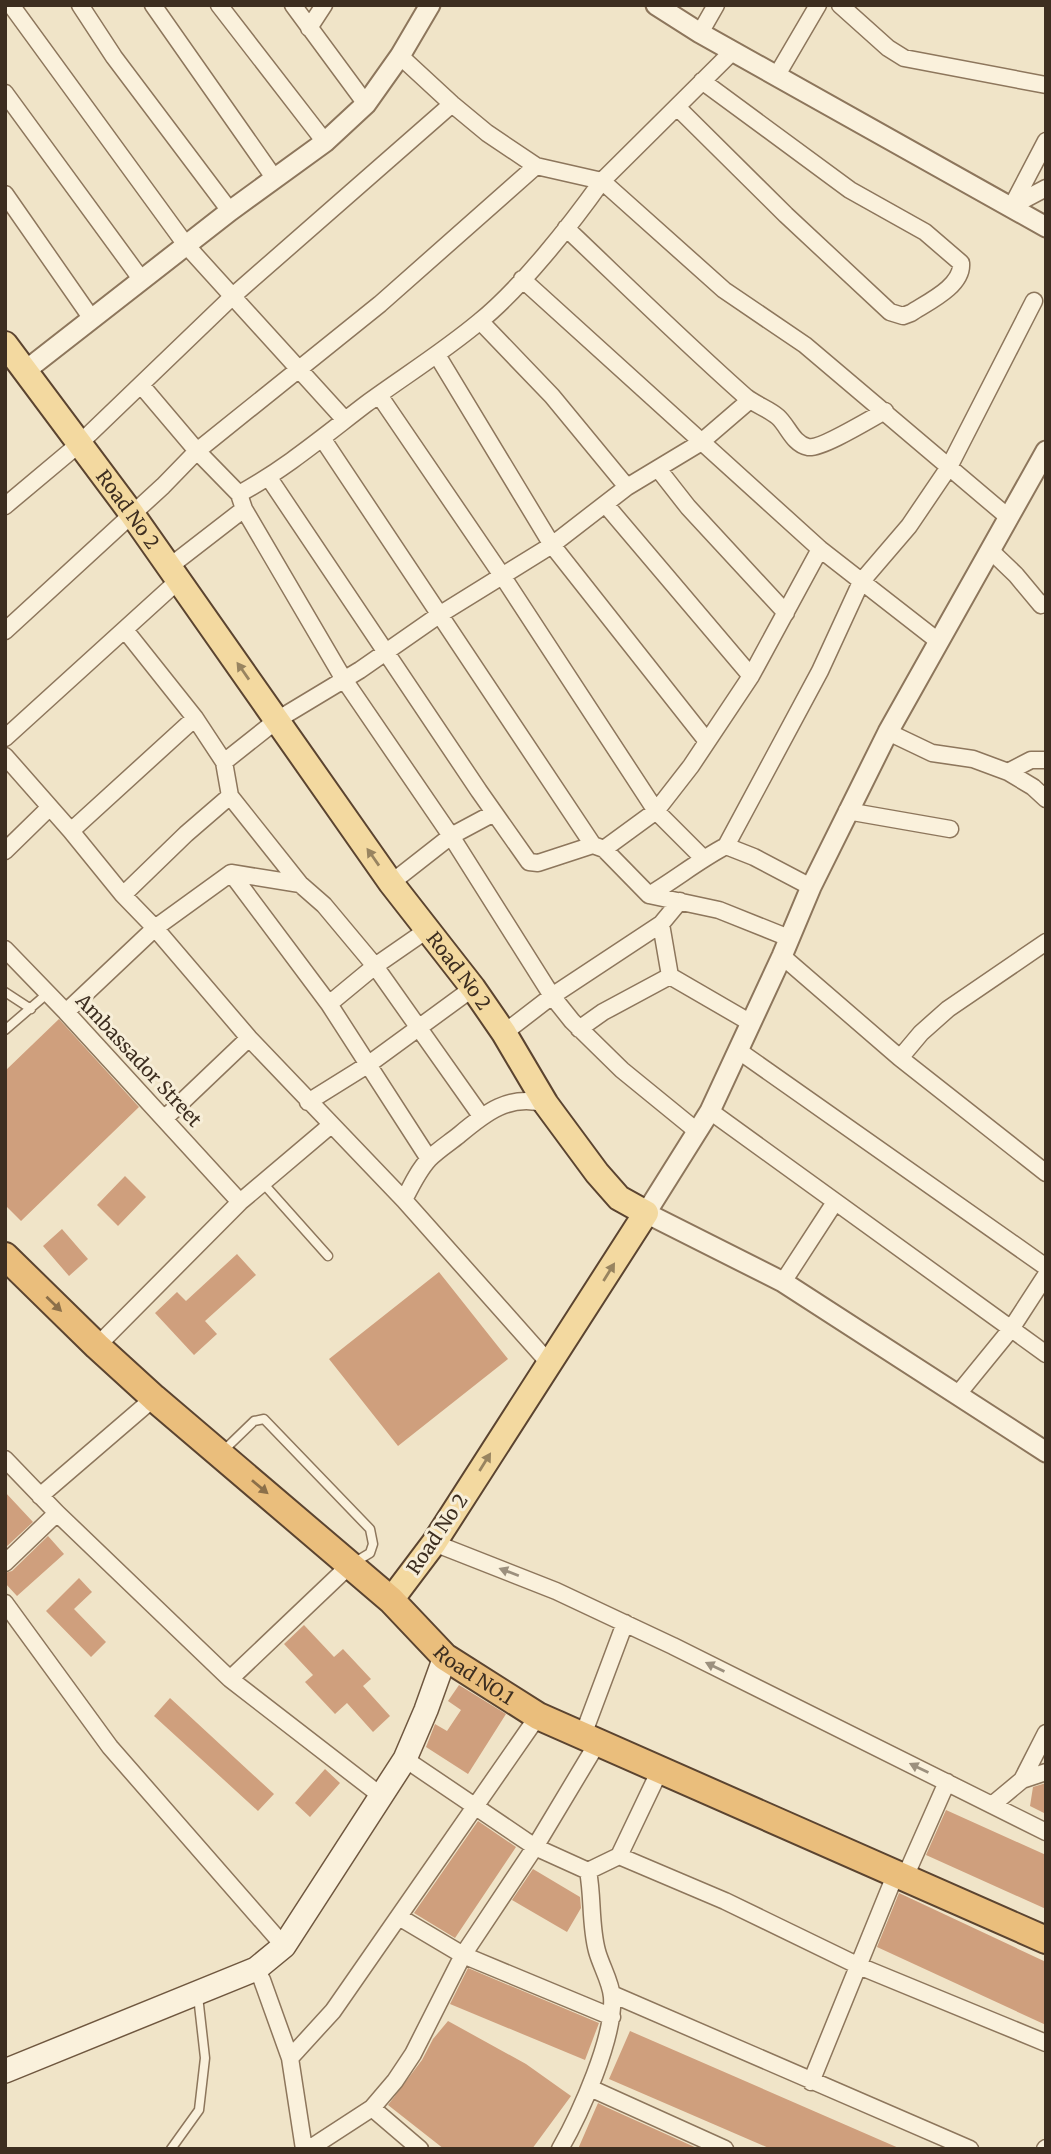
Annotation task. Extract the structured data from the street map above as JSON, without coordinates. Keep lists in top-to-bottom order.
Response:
{
  "streets": {
    "highway": ["Road NO.1"],
    "main road": ["Road No 2"],
    "street": ["Ambassador Street"]
  },
  "crossings": [
    ["Road No 2", "Road NO.1"]
  ],
  "one_way": ["Road No 2"]
}
